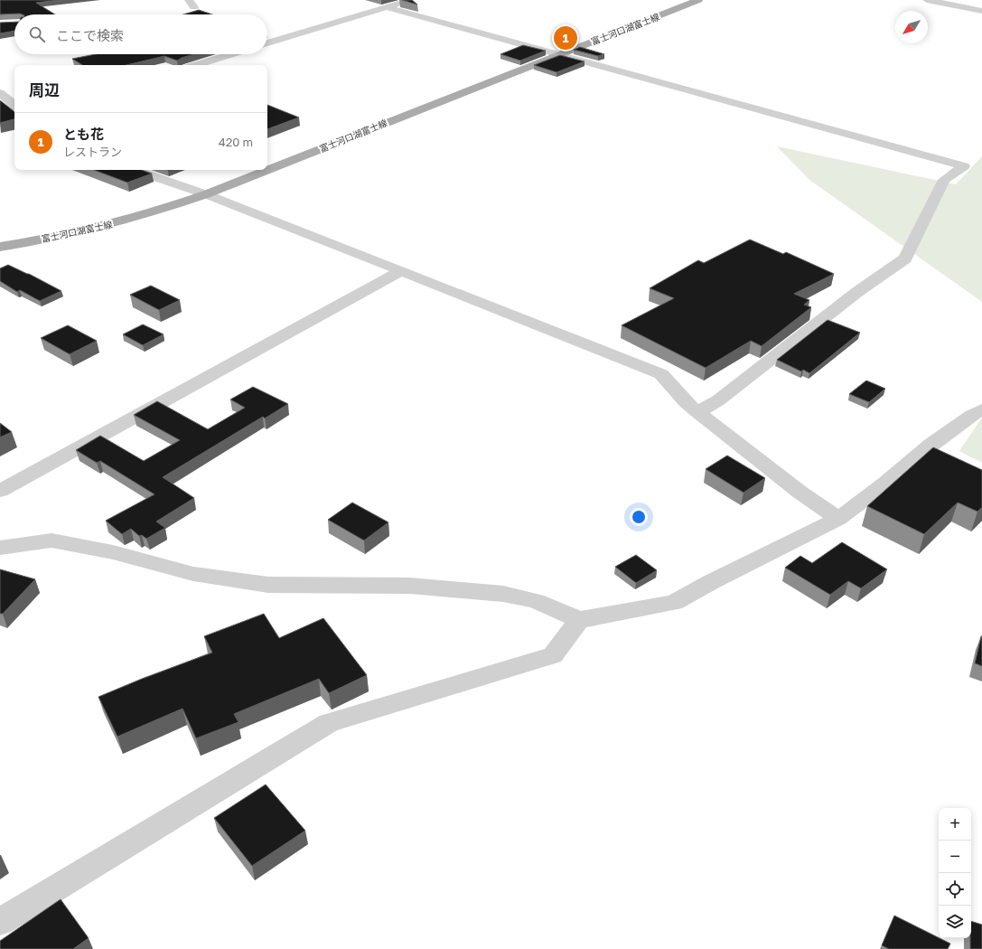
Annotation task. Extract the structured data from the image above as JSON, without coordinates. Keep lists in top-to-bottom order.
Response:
{
  "streets": {
    "main road": ["富士河口湖富士線"]
  },
  "north": "bottom left",
  "page": {
    "search": "ここで検索",
    "pins": "1",
    "heading": "周辺",
    "list": [
      {
        "mark": "1",
        "name": "とも花",
        "note": "レストラン",
        "value": "420 m"
      }
    ],
    "map_buttons": ["+", "−"]
  }
}
